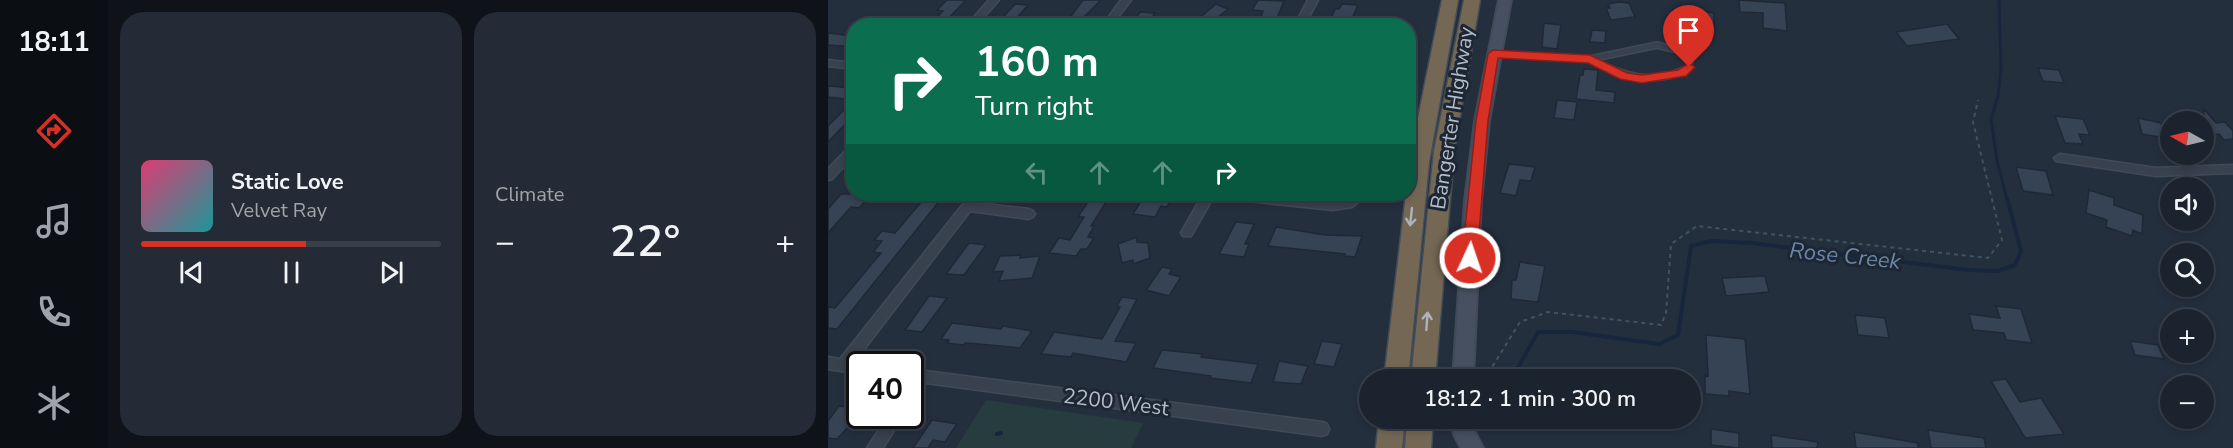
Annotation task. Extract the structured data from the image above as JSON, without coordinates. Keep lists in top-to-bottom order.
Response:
{
  "streets": {
    "highway": ["Bangerter Highway"],
    "street": ["2200 West"]
  },
  "water": ["Rose Creek"],
  "north": "left",
  "page": {
    "tabs": "18:11",
    "tile": "Climate",
    "turn": ["160 m", "Turn right"],
    "map_buttons": ["+", "−"],
    "song": ["Static Love", "Velvet Ray"],
    "heat": ["−", "22°", "+"],
    "limit": "40",
    "trip": "18:12 · 1 min · 300 m"
  }
}
